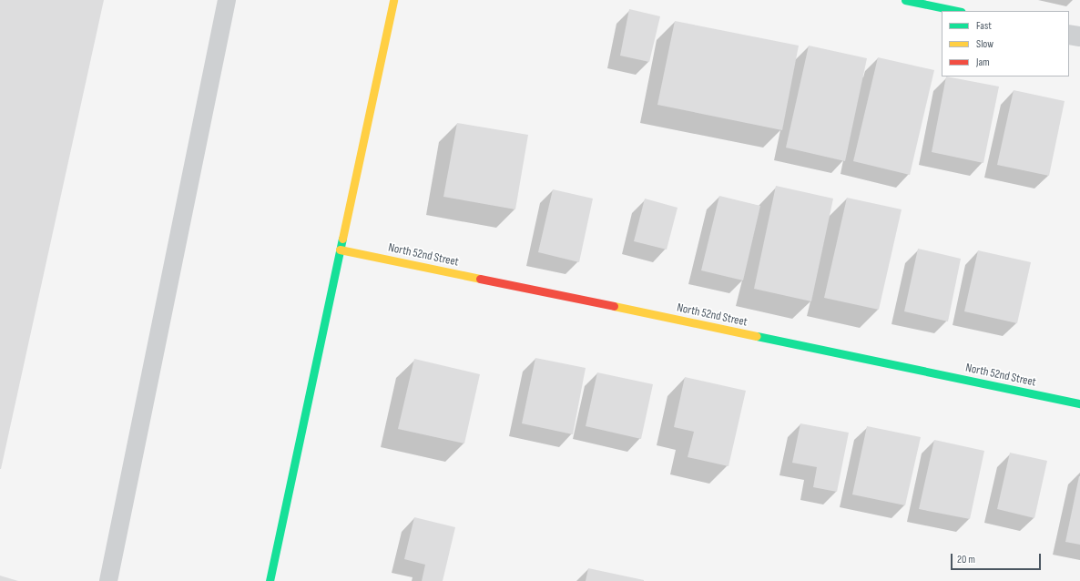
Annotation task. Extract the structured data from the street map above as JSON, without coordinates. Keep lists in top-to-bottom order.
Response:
{
  "streets": {
    "street": ["North 52nd Street"]
  },
  "legend": ["Fast", "Slow", "Jam"],
  "scale_bar": "20 m"
}
